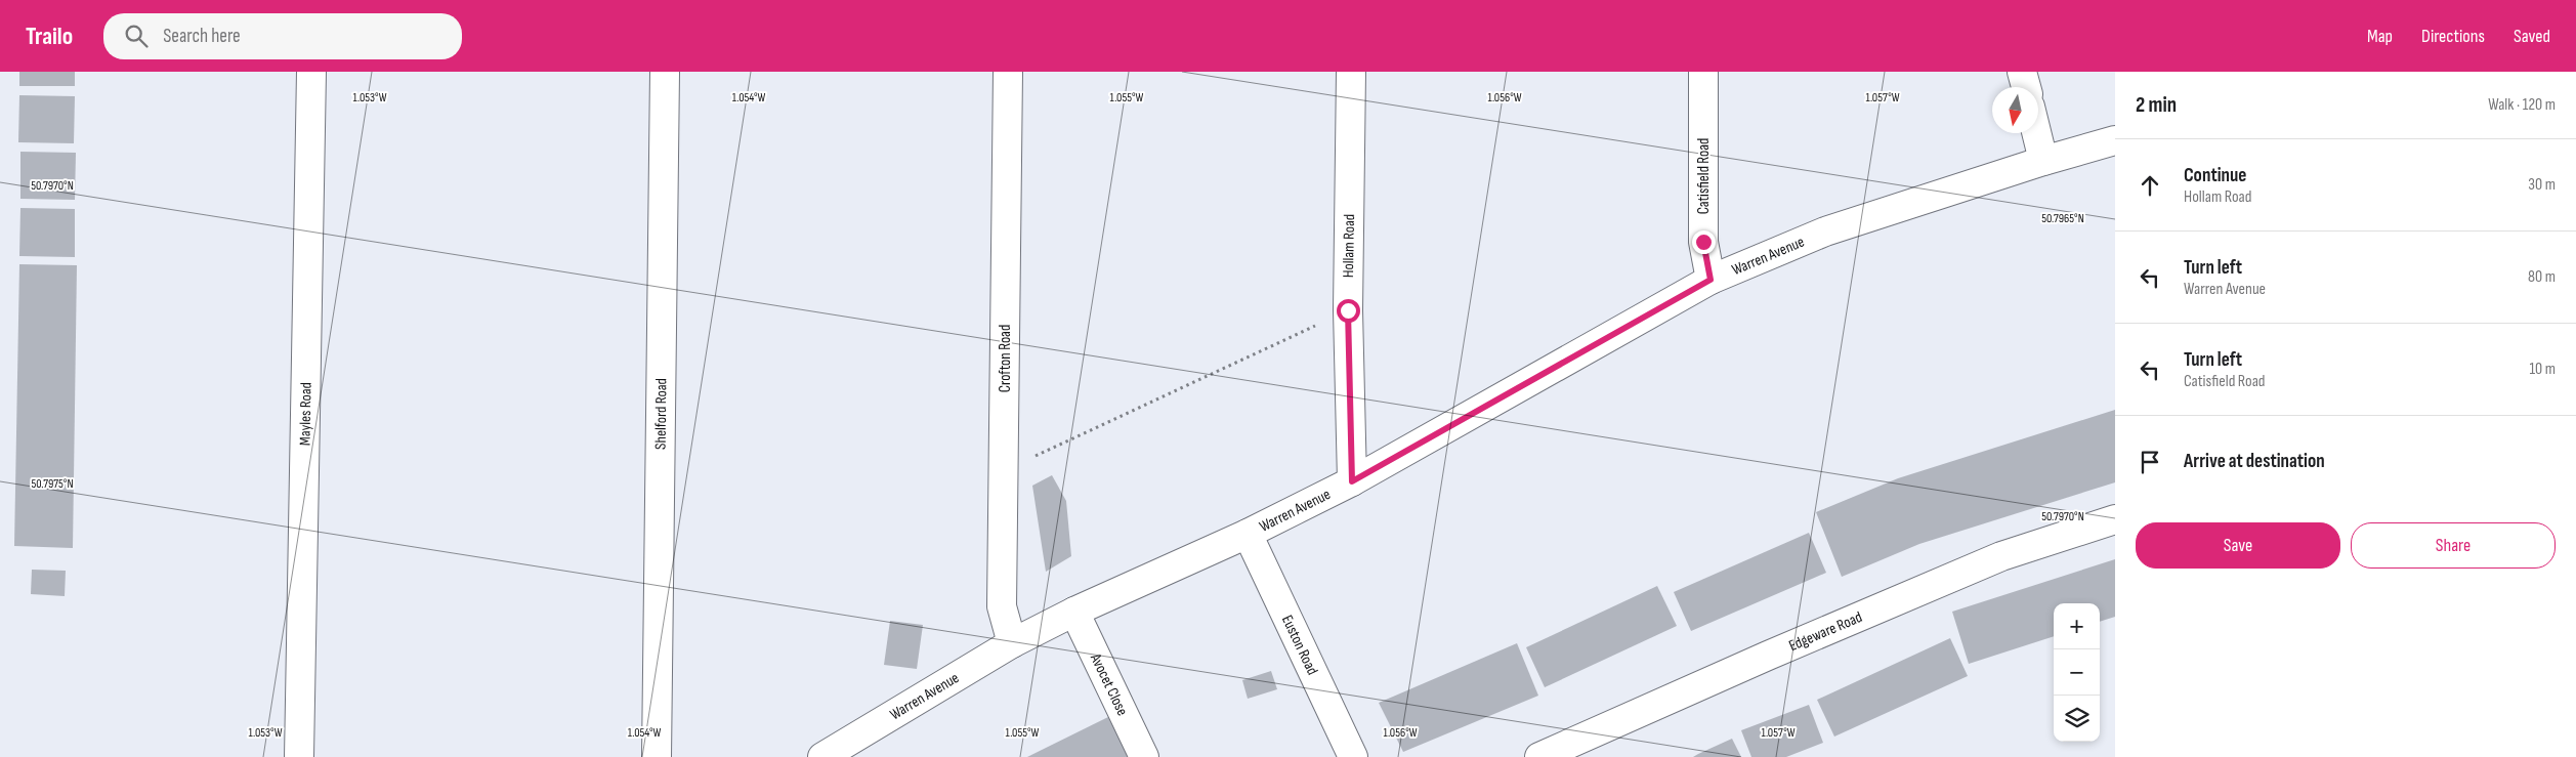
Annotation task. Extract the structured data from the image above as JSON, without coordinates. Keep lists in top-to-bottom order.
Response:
{
  "streets": {
    "street": [
      "Catisfield Road",
      "Hollam Road",
      "Warren Avenue",
      "Crofton Road",
      "Mayles Road",
      "Shelford Road",
      "Edgeware Road",
      "Euston Road",
      "Avocet Close"
    ]
  },
  "crossings": [
    ["Catisfield Road", "Warren Avenue"],
    ["Hollam Road", "Warren Avenue"],
    ["Warren Avenue", "Crofton Road"],
    ["Warren Avenue", "Euston Road"],
    ["Warren Avenue", "Avocet Close"]
  ],
  "north": "bottom",
  "page": {
    "header": "Trailo",
    "search": "Search here",
    "nav": ["Map", "Directions", "Saved"],
    "heading": ["2 min", "Walk · 120 m"],
    "list": [
      ["Continue", "Hollam Road", "30 m"],
      ["Turn left", "Warren Avenue", "80 m"],
      ["Turn left", "Catisfield Road", "10 m"],
      "Arrive at destination"
    ],
    "buttons": ["Save", "Share"],
    "map_buttons": ["+", "−"]
  },
  "coordinates": [
    "1.057°W",
    "1.053°W",
    "1.054°W",
    "1.055°W",
    "1.056°W",
    "50.7970°N",
    "50.7965°N",
    "50.7975°N"
  ]
}
